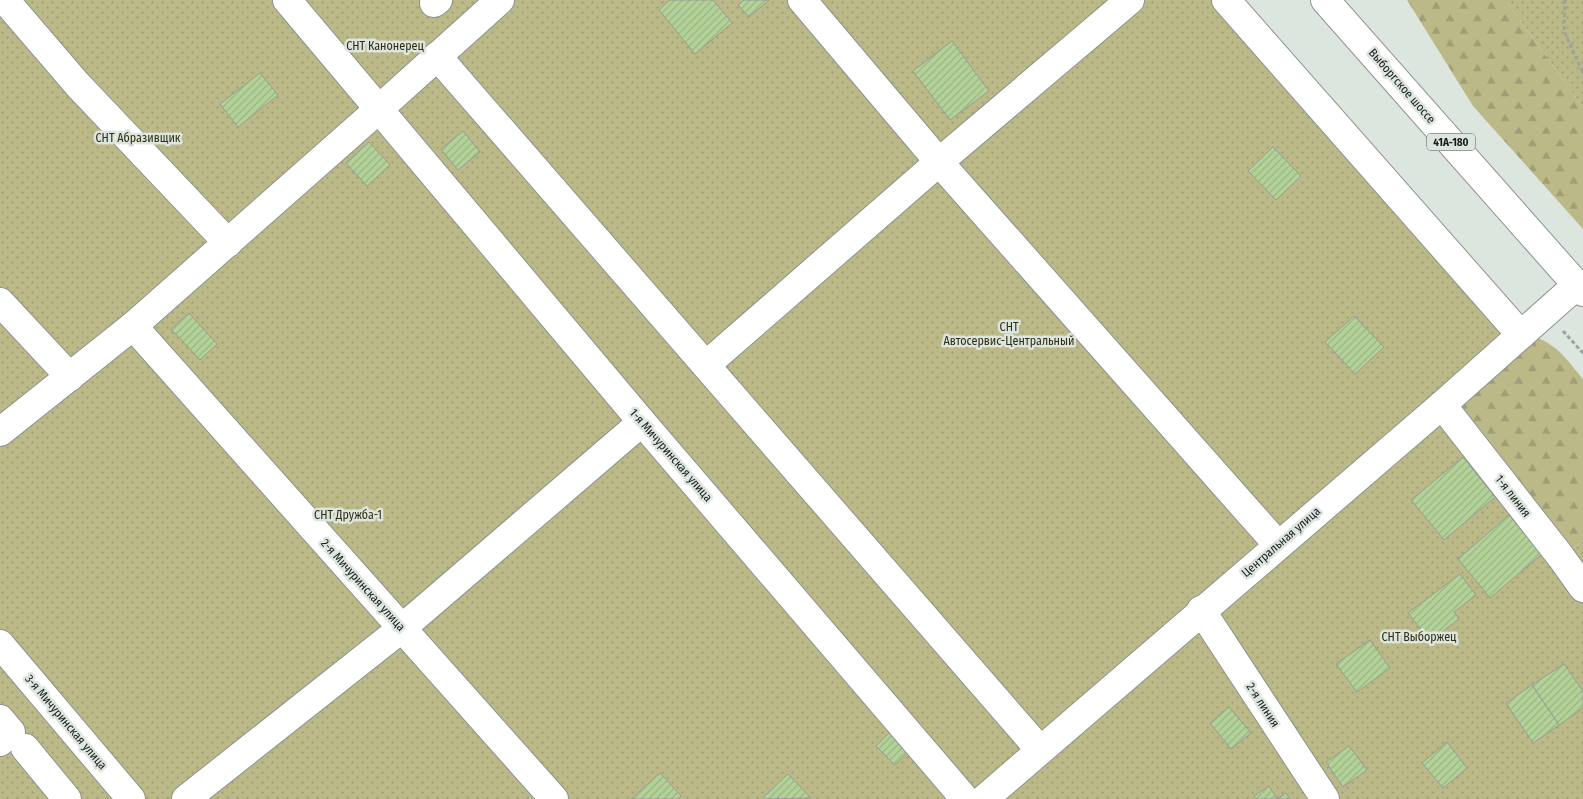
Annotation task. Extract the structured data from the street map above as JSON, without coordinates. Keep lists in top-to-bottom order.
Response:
{
  "streets": {
    "street": [
      "Выборгское шоссе",
      "41А-180",
      "1-я Мичуринская улица",
      "1-я линия",
      "Центральная улица",
      "2-я Мичуринская улица",
      "2-я линия",
      "3-я Мичуринская улица"
    ]
  },
  "crossings": [
    ["Выборгское шоссе", "Центральная улица"],
    ["1-я линия", "Центральная улица"],
    ["Центральная улица", "2-я линия"]
  ],
  "parks": [
    "СНТ Канонерец",
    "СНТ Абразивщик",
    "СНТ Автосервис-Центральный",
    "СНТ Дружба-1",
    "СНТ Выборжец"
  ]
}
